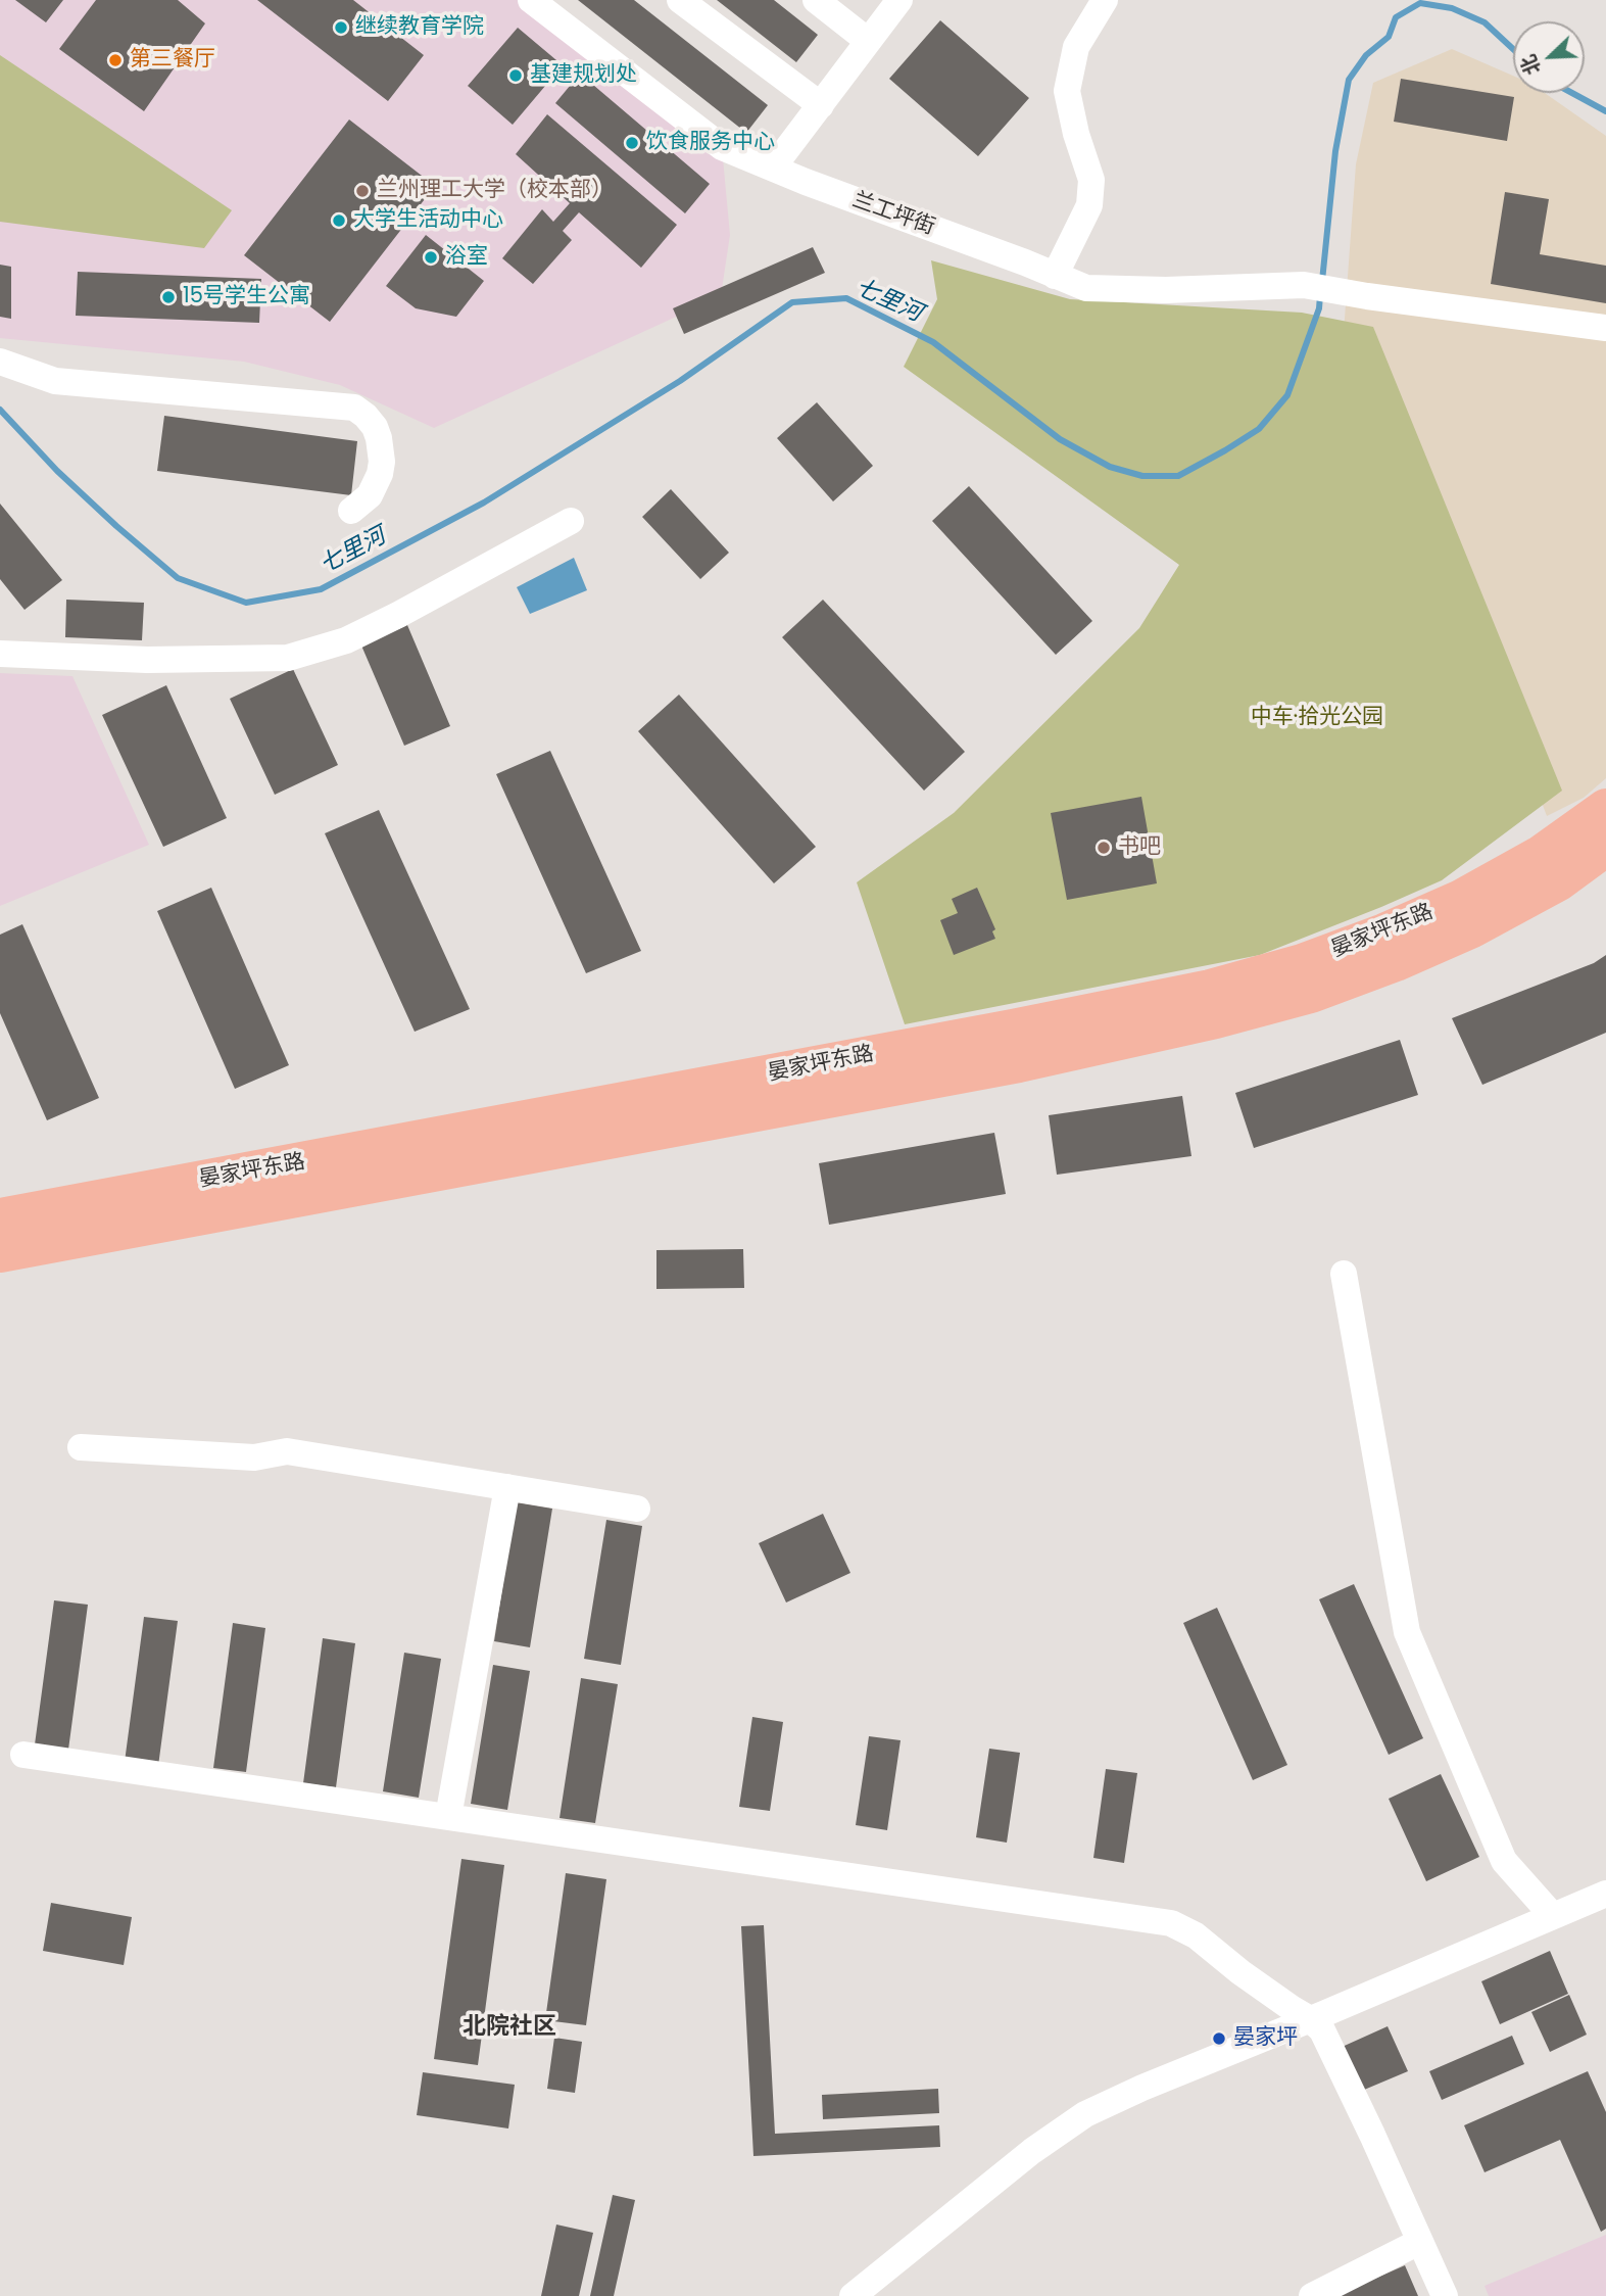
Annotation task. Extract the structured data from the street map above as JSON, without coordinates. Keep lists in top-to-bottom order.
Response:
{
  "streets": {
    "highway": ["晏家坪东路"],
    "street": ["兰工坪街"]
  },
  "districts": ["北院社区"],
  "water": ["七里河"],
  "parks": ["中车·拾光公园"],
  "places": [
    "继续教育学院",
    "第三餐厅",
    "基建规划处",
    "饮食服务中心",
    "兰州理工大学（校本部）",
    "大学生活动中心",
    "浴室",
    "15号学生公寓",
    "书吧",
    "晏家坪"
  ],
  "north": "bottom left"
}
